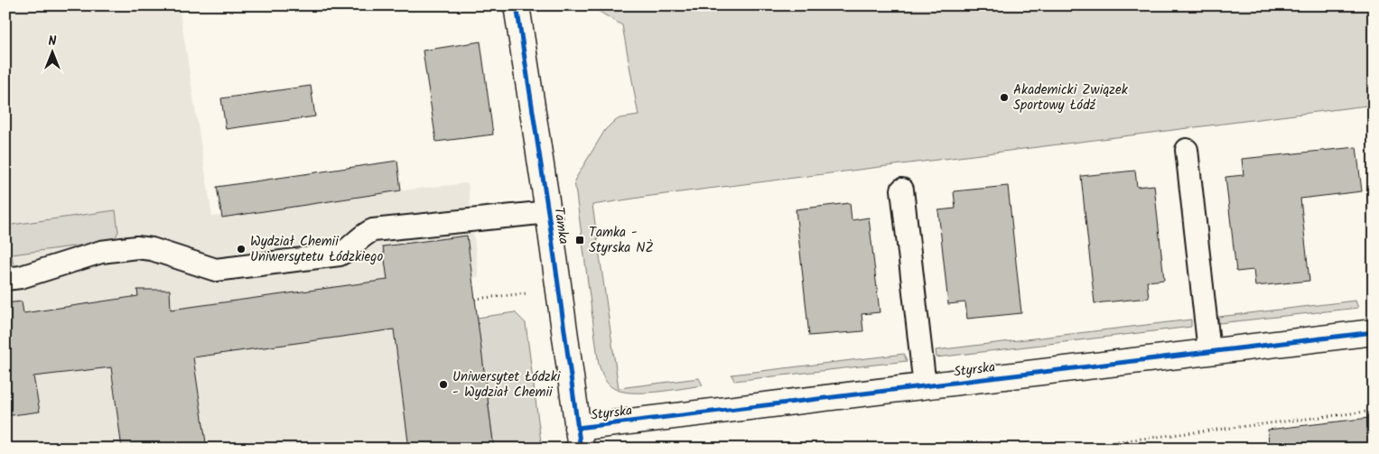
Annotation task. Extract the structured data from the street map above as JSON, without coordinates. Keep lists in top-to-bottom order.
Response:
{
  "streets": {
    "street": ["Tamka", "Styrska"]
  },
  "crossings": [
    ["Tamka", "Styrska"]
  ],
  "places": {
    "other": ["Akademicki Związek Sportowy Łódź", "Wydział Chemii Uniwersytetu Łódzkiego", "Uniwersytet Łódzki - Wydział Chemii"],
    "transit": ["Tamka - Styrska NŻ"]
  },
  "north": "top"
}
